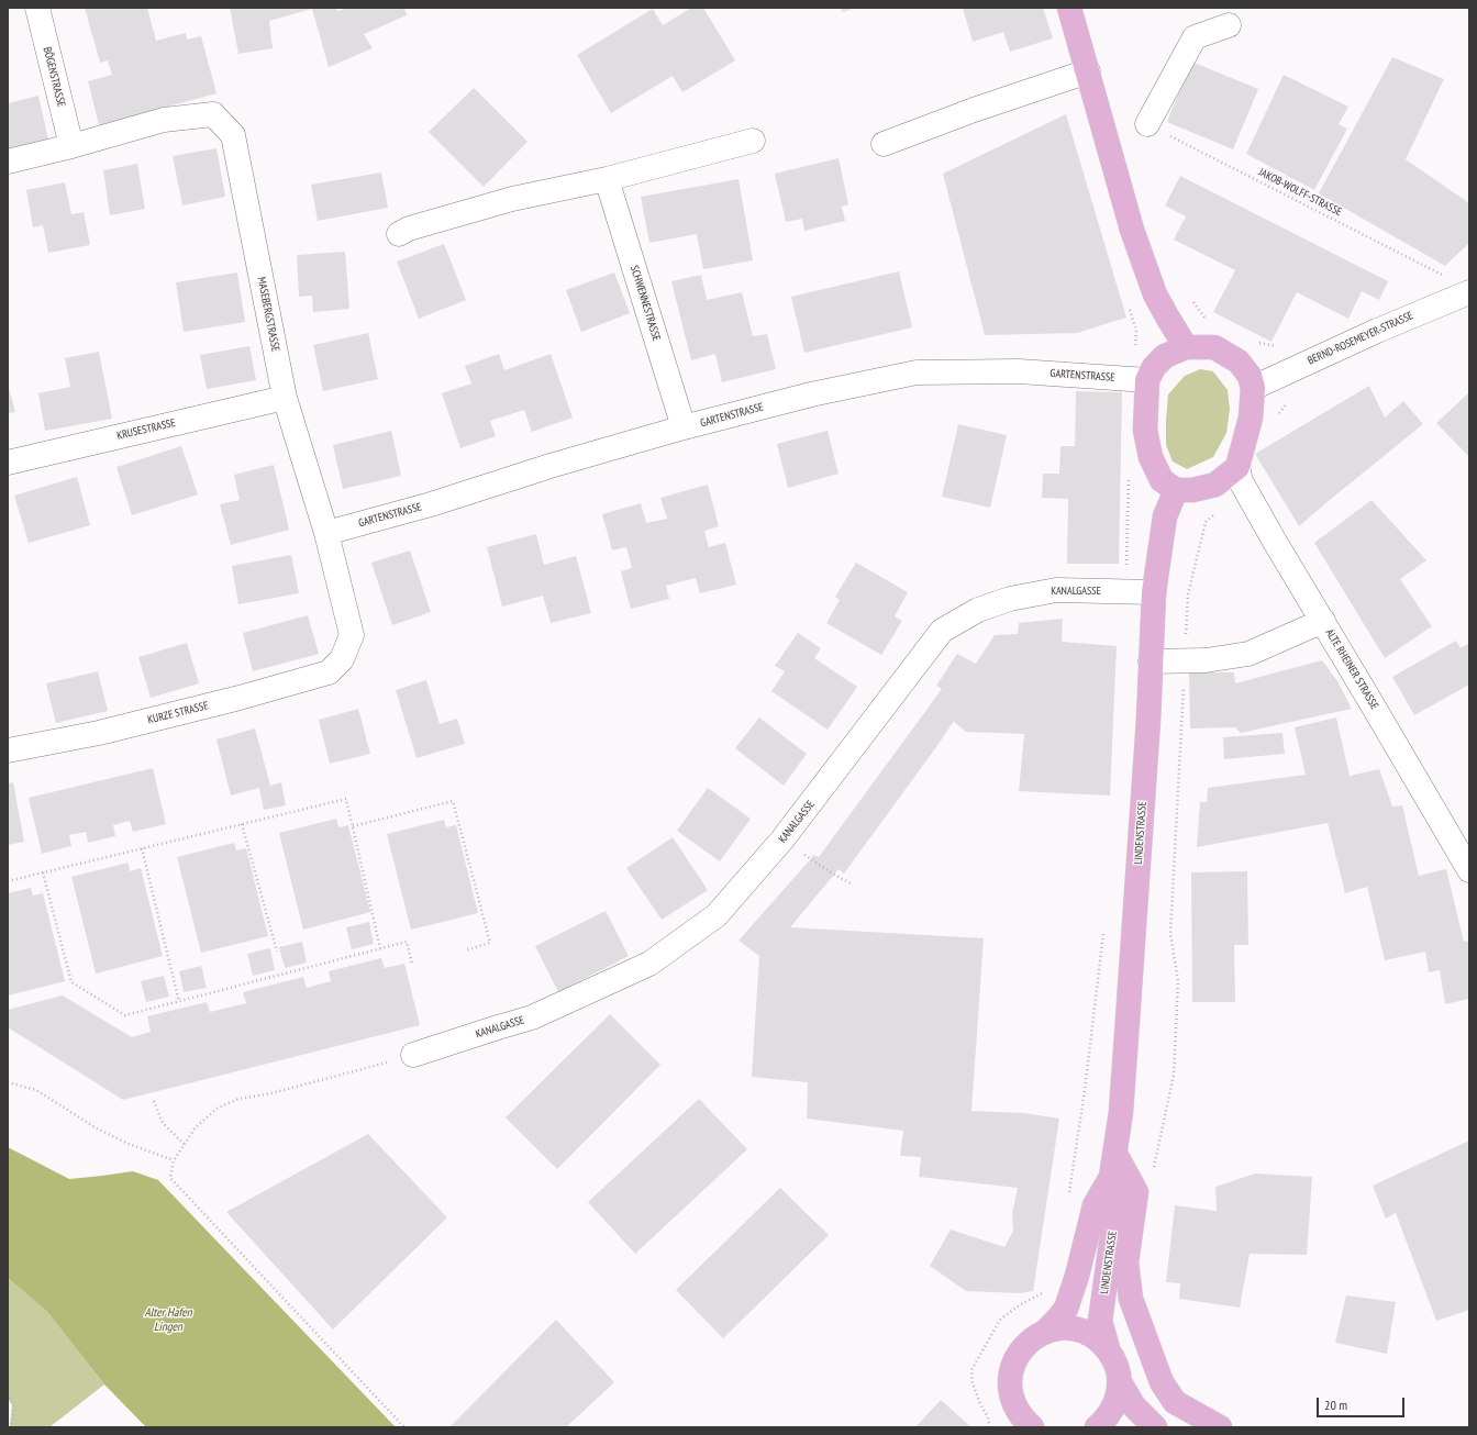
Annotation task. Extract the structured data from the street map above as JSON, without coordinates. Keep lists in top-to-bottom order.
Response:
{
  "streets": {
    "main road": ["LINDENSTRASSE"],
    "street": [
      "BÖGENSTRASSE",
      "SCHWENNESTRASSE",
      "MASEBERGSTRASSE",
      "BERND-ROSEMEYER-STRASSE",
      "GARTENSTRASSE",
      "KRUSESTRASSE",
      "KANALGASSE",
      "ALTE RHEINER STRASSE",
      "KURZE STRASSE"
    ],
    "path": ["JAKOB-WOLFF-STRASSE"]
  },
  "crossings": [
    ["BÖGENSTRASSE", "MASEBERGSTRASSE"],
    ["SCHWENNESTRASSE", "GARTENSTRASSE"],
    ["MASEBERGSTRASSE", "GARTENSTRASSE"],
    ["MASEBERGSTRASSE", "KRUSESTRASSE"],
    ["MASEBERGSTRASSE", "KURZE STRASSE"],
    ["BERND-ROSEMEYER-STRASSE", "GARTENSTRASSE"],
    ["BERND-ROSEMEYER-STRASSE", "ALTE RHEINER STRASSE"],
    ["BERND-ROSEMEYER-STRASSE", "LINDENSTRASSE"],
    ["GARTENSTRASSE", "ALTE RHEINER STRASSE"],
    ["GARTENSTRASSE", "LINDENSTRASSE"],
    ["KANALGASSE", "LINDENSTRASSE"],
    ["ALTE RHEINER STRASSE", "LINDENSTRASSE"]
  ],
  "water": ["Alter Hafen Lingen"],
  "scale_bar": "20 m"
}
